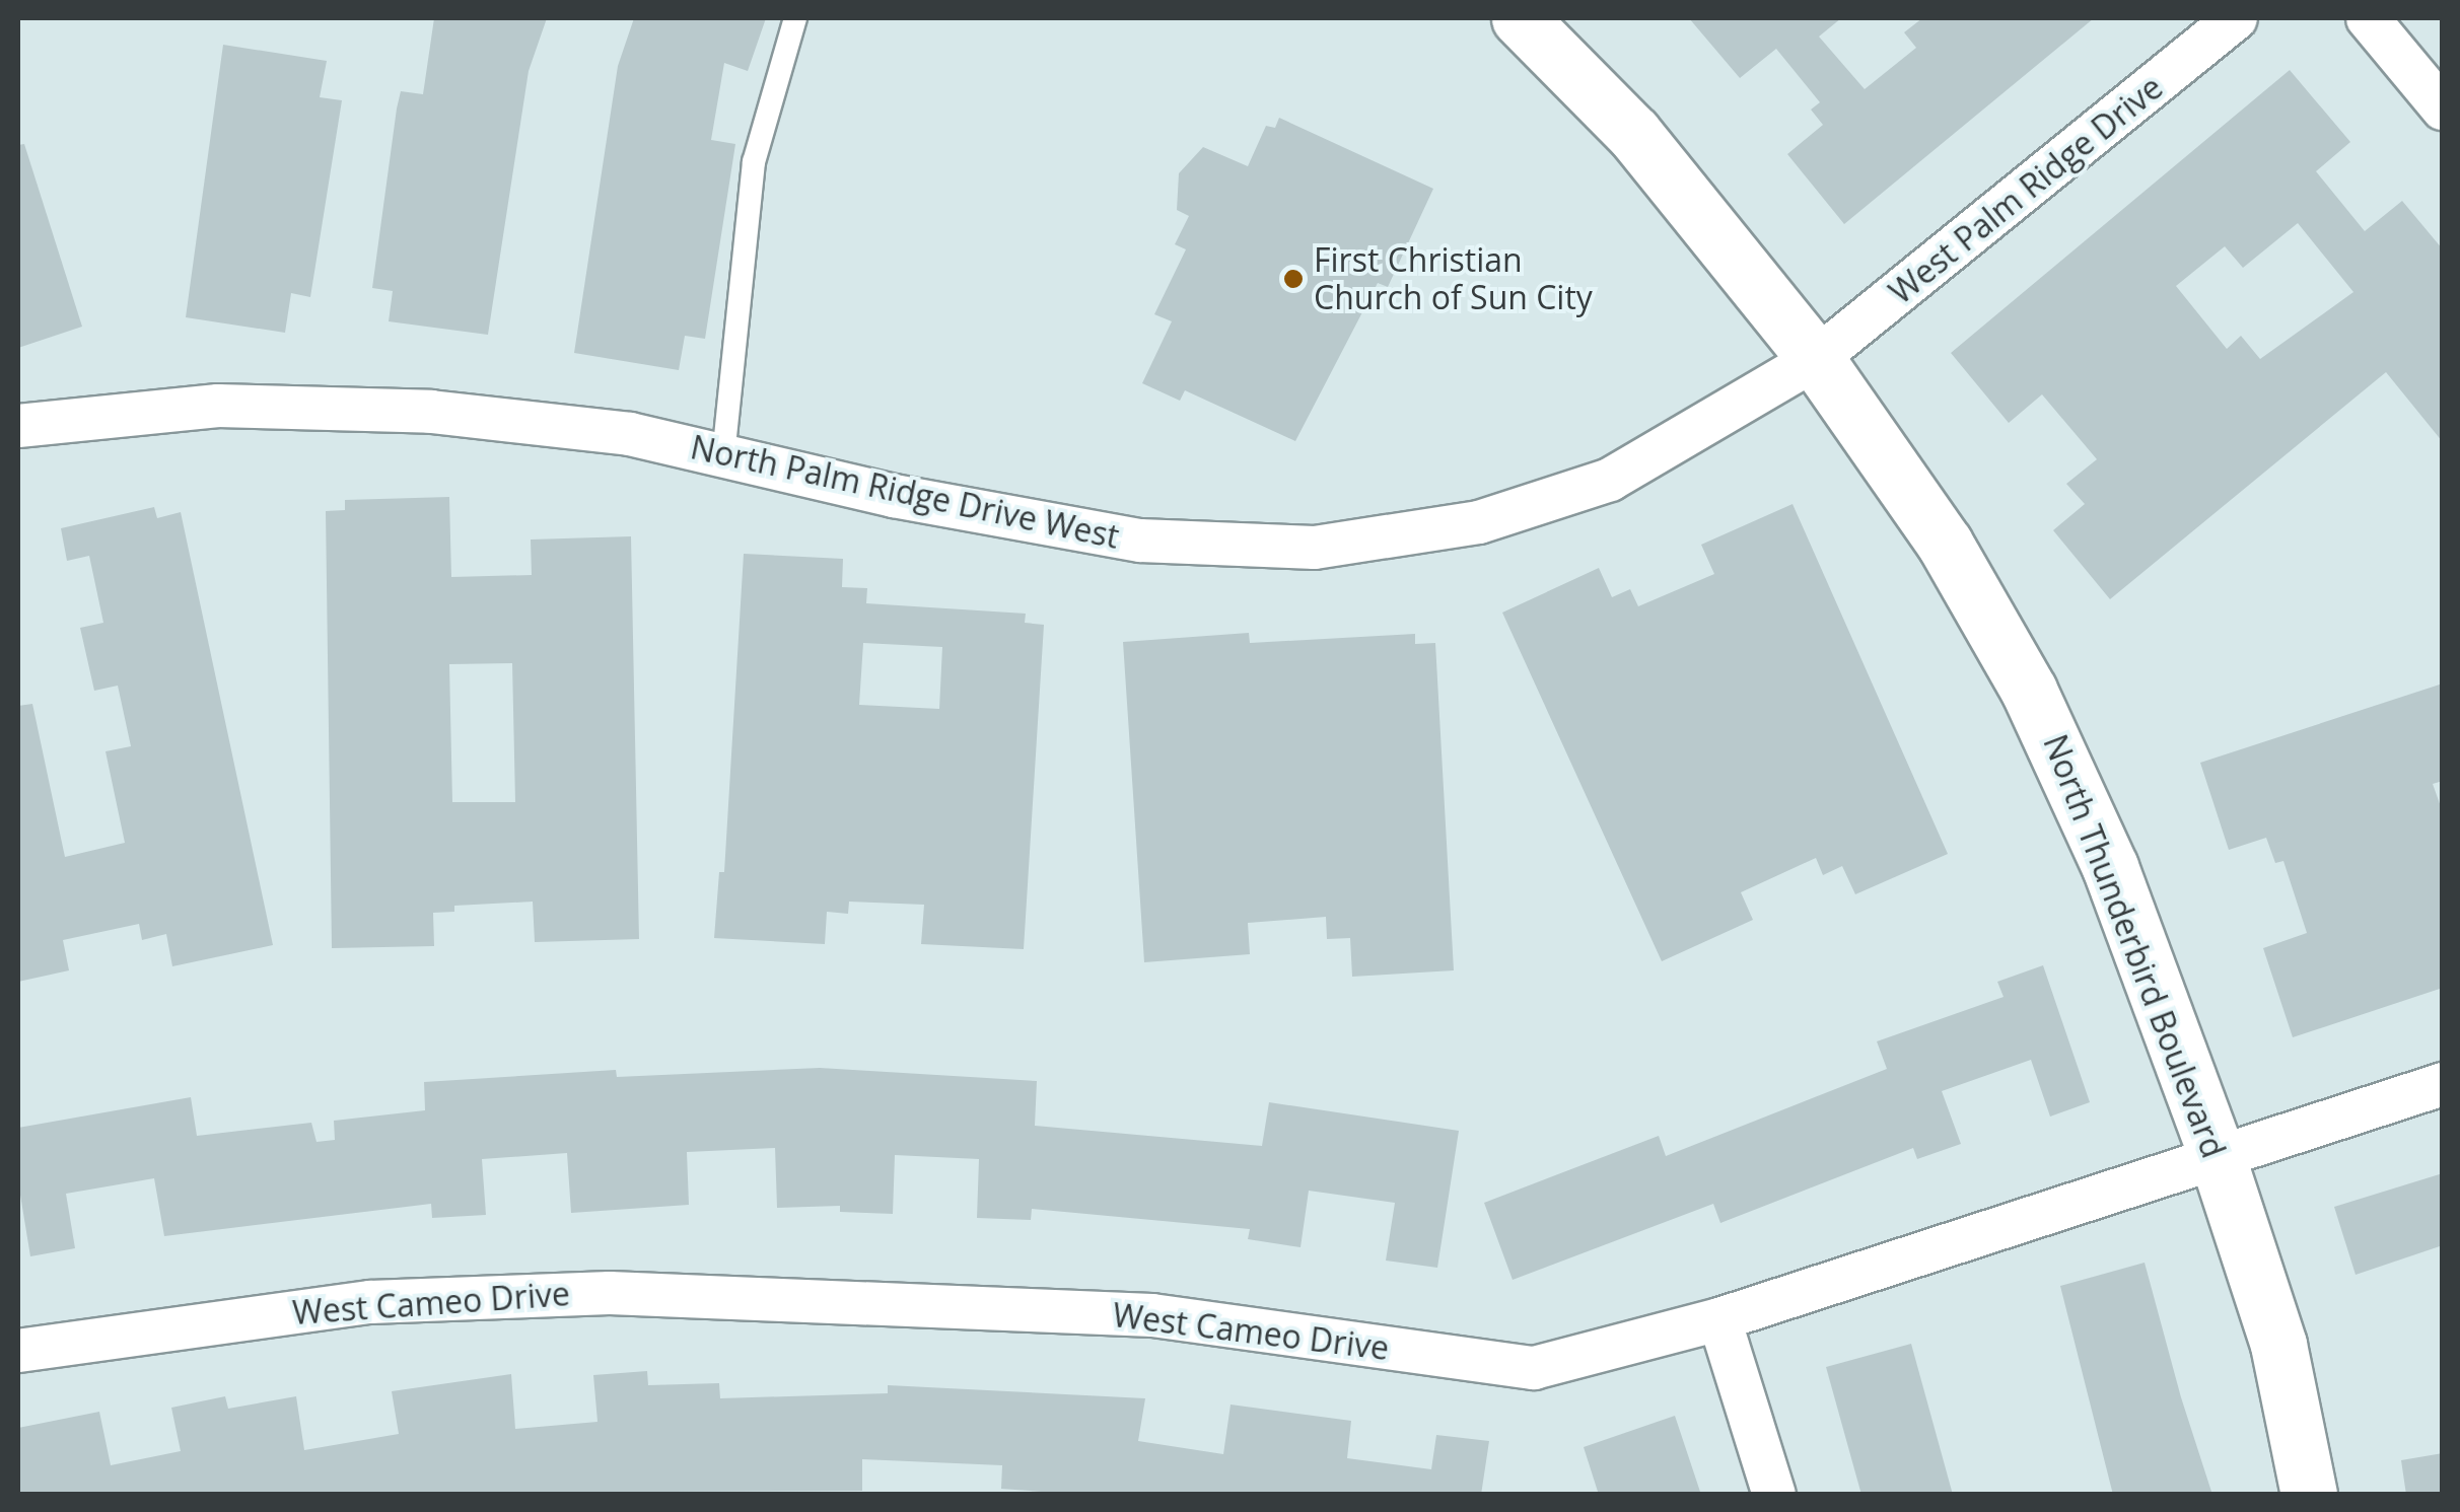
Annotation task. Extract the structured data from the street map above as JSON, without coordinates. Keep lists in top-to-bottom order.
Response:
{
  "streets": {
    "street": [
      "West Palm Ridge Drive",
      "North Palm Ridge Drive West",
      "North Thunderbird Boulevard",
      "West Cameo Drive"
    ]
  },
  "crossings": [
    ["West Palm Ridge Drive", "North Palm Ridge Drive West"],
    ["West Palm Ridge Drive", "North Thunderbird Boulevard"],
    ["North Palm Ridge Drive West", "North Thunderbird Boulevard"],
    ["North Thunderbird Boulevard", "West Cameo Drive"]
  ],
  "places": ["First Christian Church of Sun City"]
}
